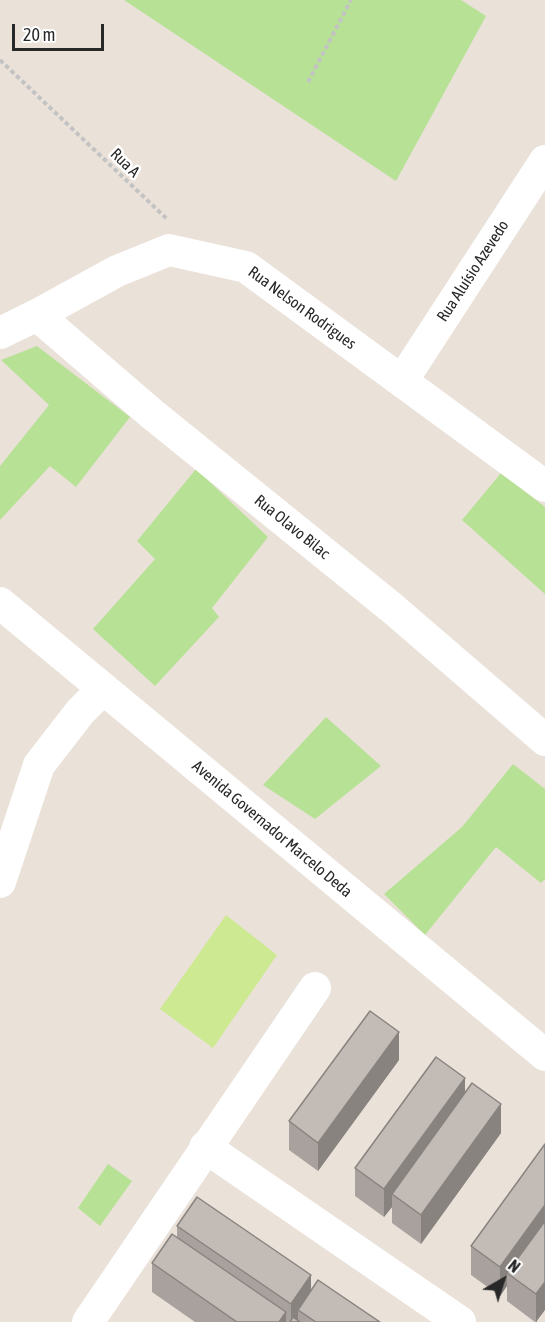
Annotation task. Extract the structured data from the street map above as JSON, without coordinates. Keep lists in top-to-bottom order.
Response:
{
  "streets": {
    "street": [
      "Rua Aluísio Azevedo",
      "Rua Nelson Rodrigues",
      "Rua Olavo Bilac",
      "Avenida Governador Marcelo Deda"
    ],
    "path": ["Rua A"]
  },
  "crossings": [
    ["Rua Aluísio Azevedo", "Rua Nelson Rodrigues"],
    ["Rua Nelson Rodrigues", "Rua Olavo Bilac"]
  ],
  "scale_bar": "20 m",
  "north": "top right"
}
